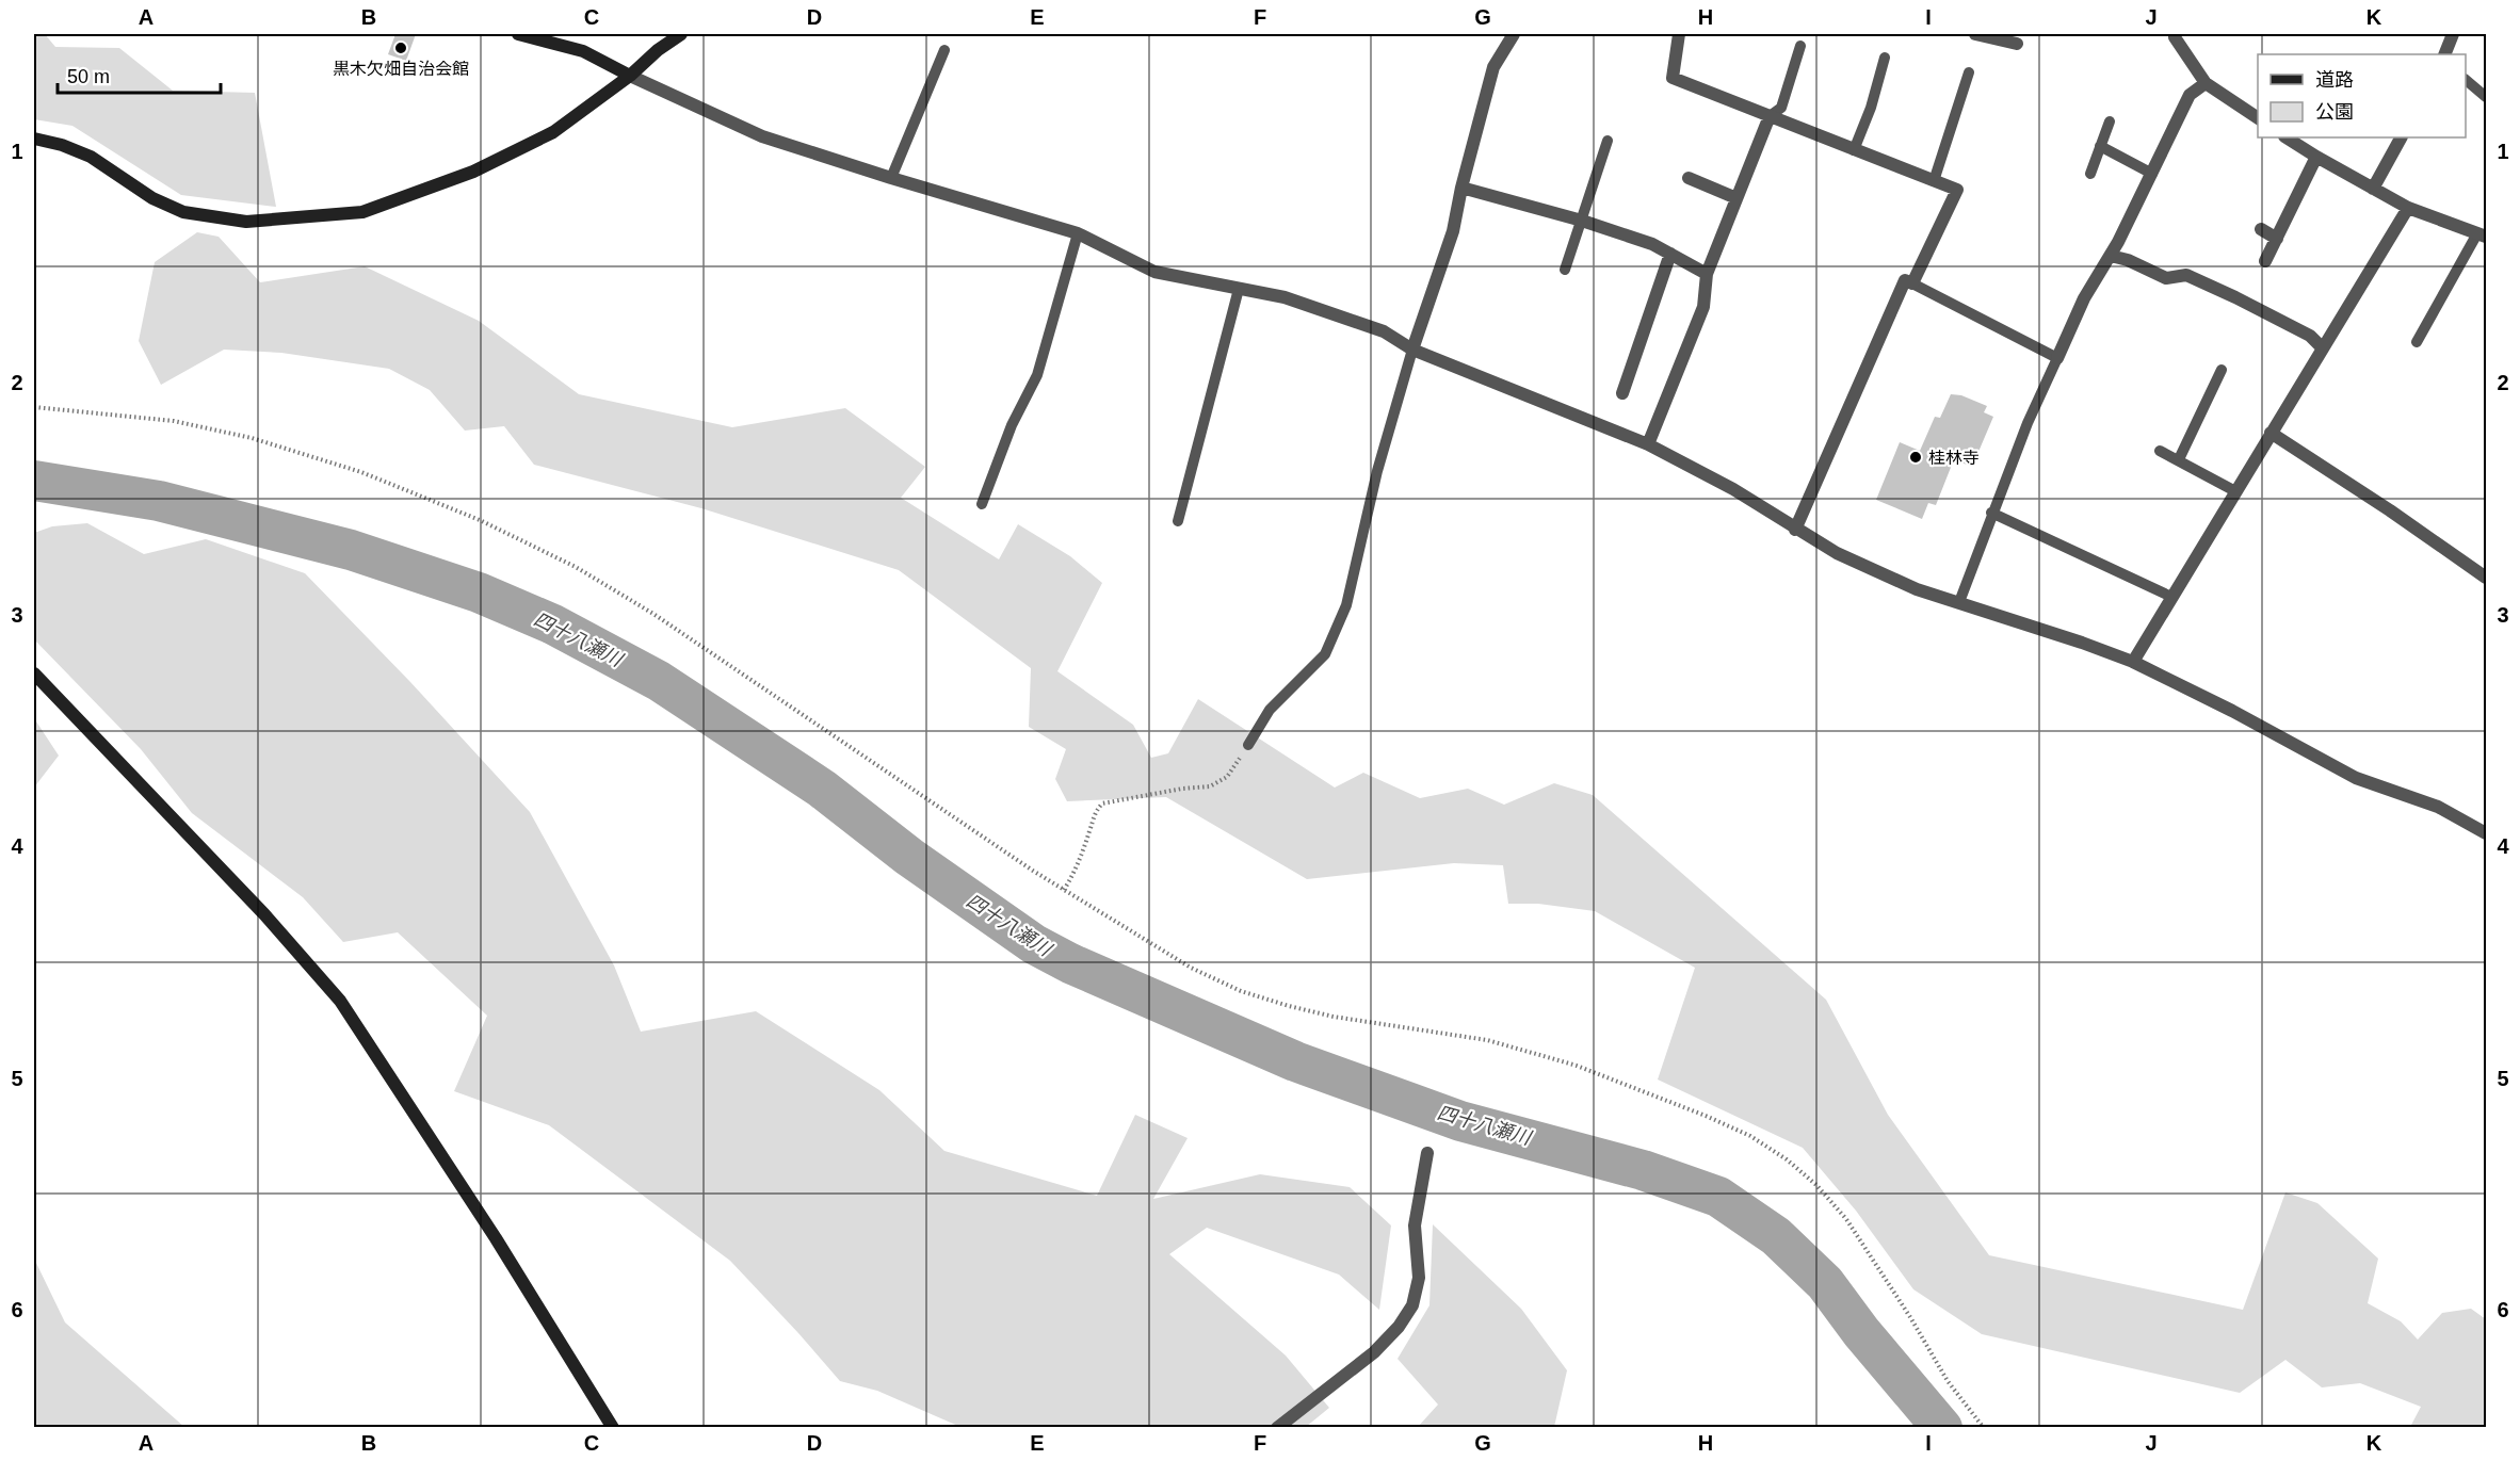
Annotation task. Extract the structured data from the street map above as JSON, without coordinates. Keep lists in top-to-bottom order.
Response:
{
  "water": ["四十八瀬川"],
  "places": ["黒木欠畑自治会館", "桂林寺"],
  "legend": ["道路", "公園"],
  "scale_bar": "50 m",
  "grid": {
    "columns": [
      "A",
      "B",
      "C",
      "D",
      "E",
      "F",
      "G",
      "H",
      "I",
      "J",
      "K"
    ],
    "rows": [
      "1",
      "2",
      "3",
      "4",
      "5",
      "6"
    ]
  }
}
